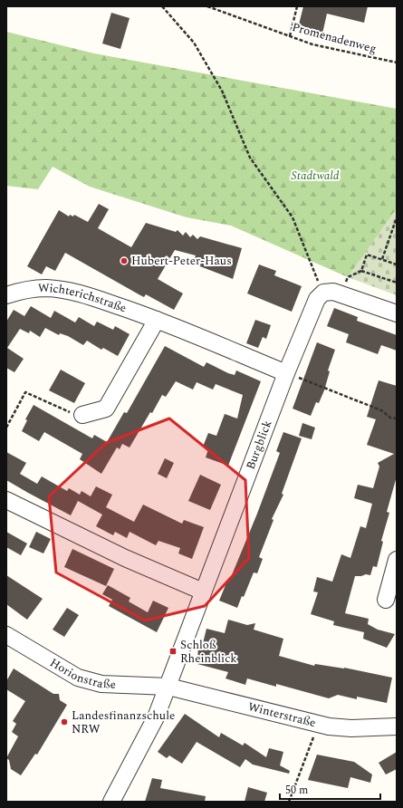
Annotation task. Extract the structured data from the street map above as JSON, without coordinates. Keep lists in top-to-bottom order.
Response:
{
  "streets": {
    "street": [
      "Wichterichstraße",
      "Burgblick",
      "Horionstraße",
      "Winterstraße"
    ],
    "path": ["Promenadenweg"]
  },
  "crossings": [
    ["Wichterichstraße", "Burgblick"],
    ["Burgblick", "Horionstraße"],
    ["Burgblick", "Winterstraße"],
    ["Horionstraße", "Winterstraße"]
  ],
  "parks": ["Stadtwald"],
  "places": {
    "other": ["Hubert-Peter-Haus", "Landesfinanzschule NRW"],
    "transit": ["Schloß Rheinblick"]
  },
  "scale_bar": "50 m"
}
